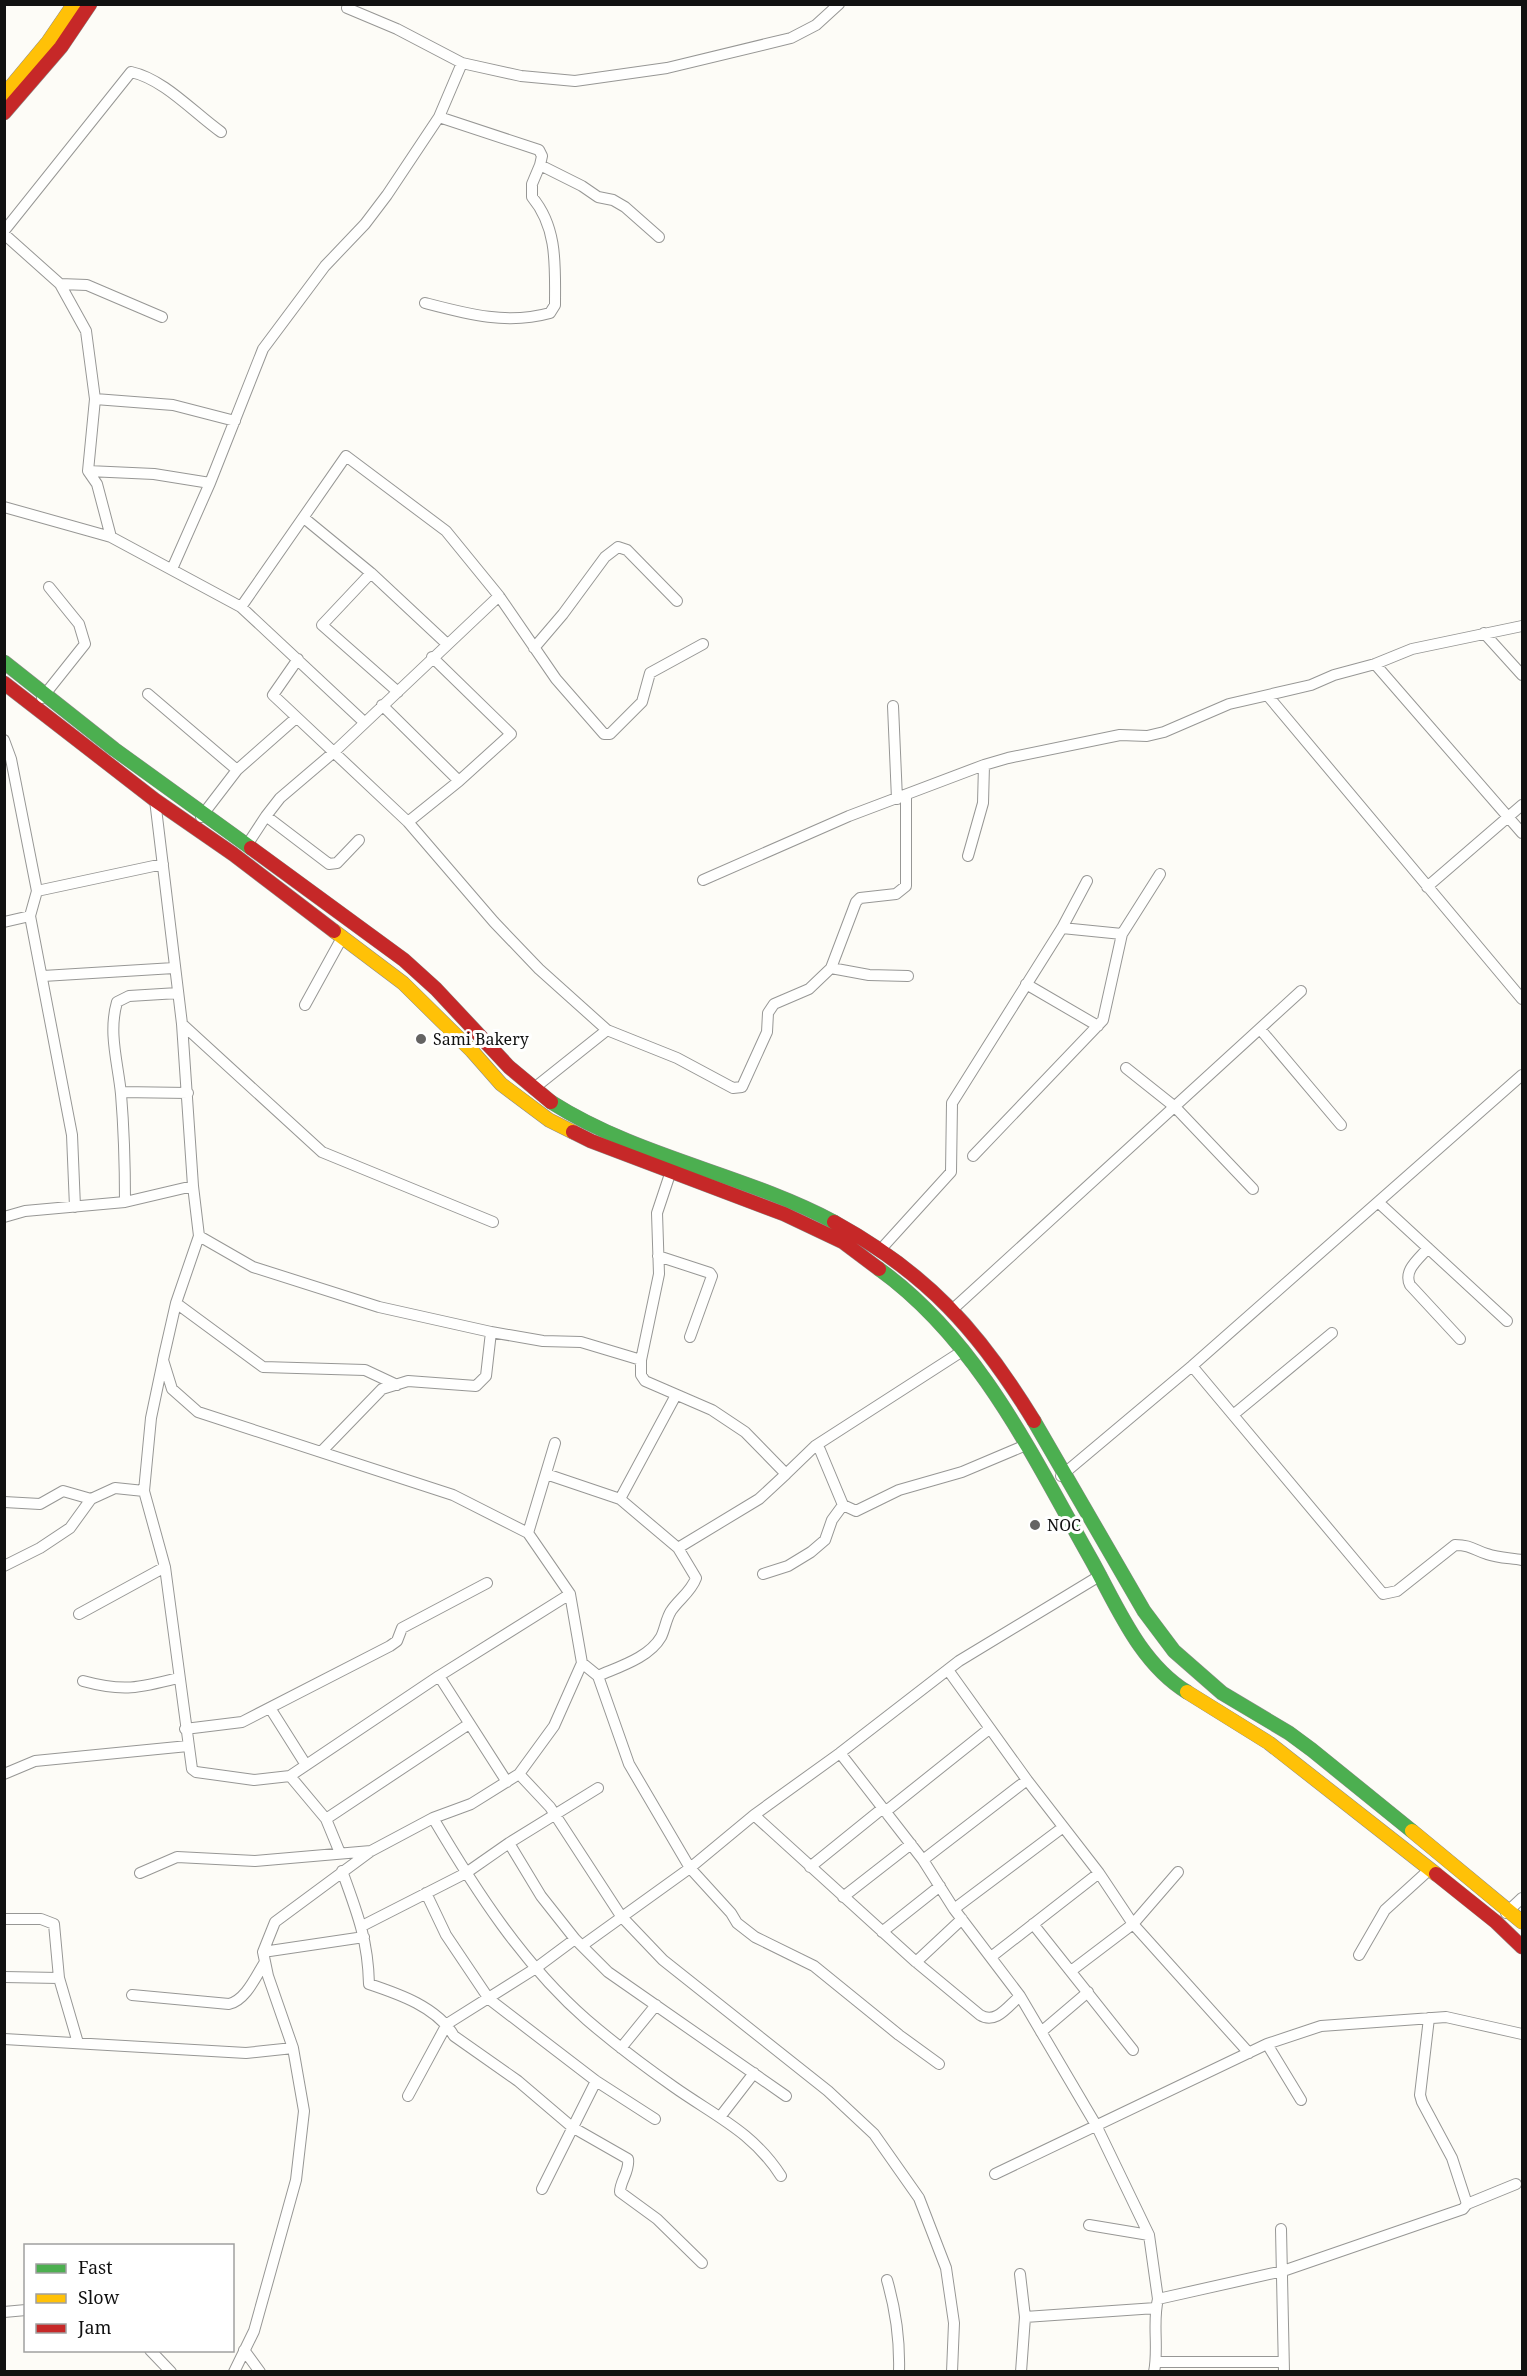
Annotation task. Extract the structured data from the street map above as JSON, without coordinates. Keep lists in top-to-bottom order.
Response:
{
  "places": ["Sami Bakery", "NOC"],
  "legend": ["Fast", "Slow", "Jam"]
}
